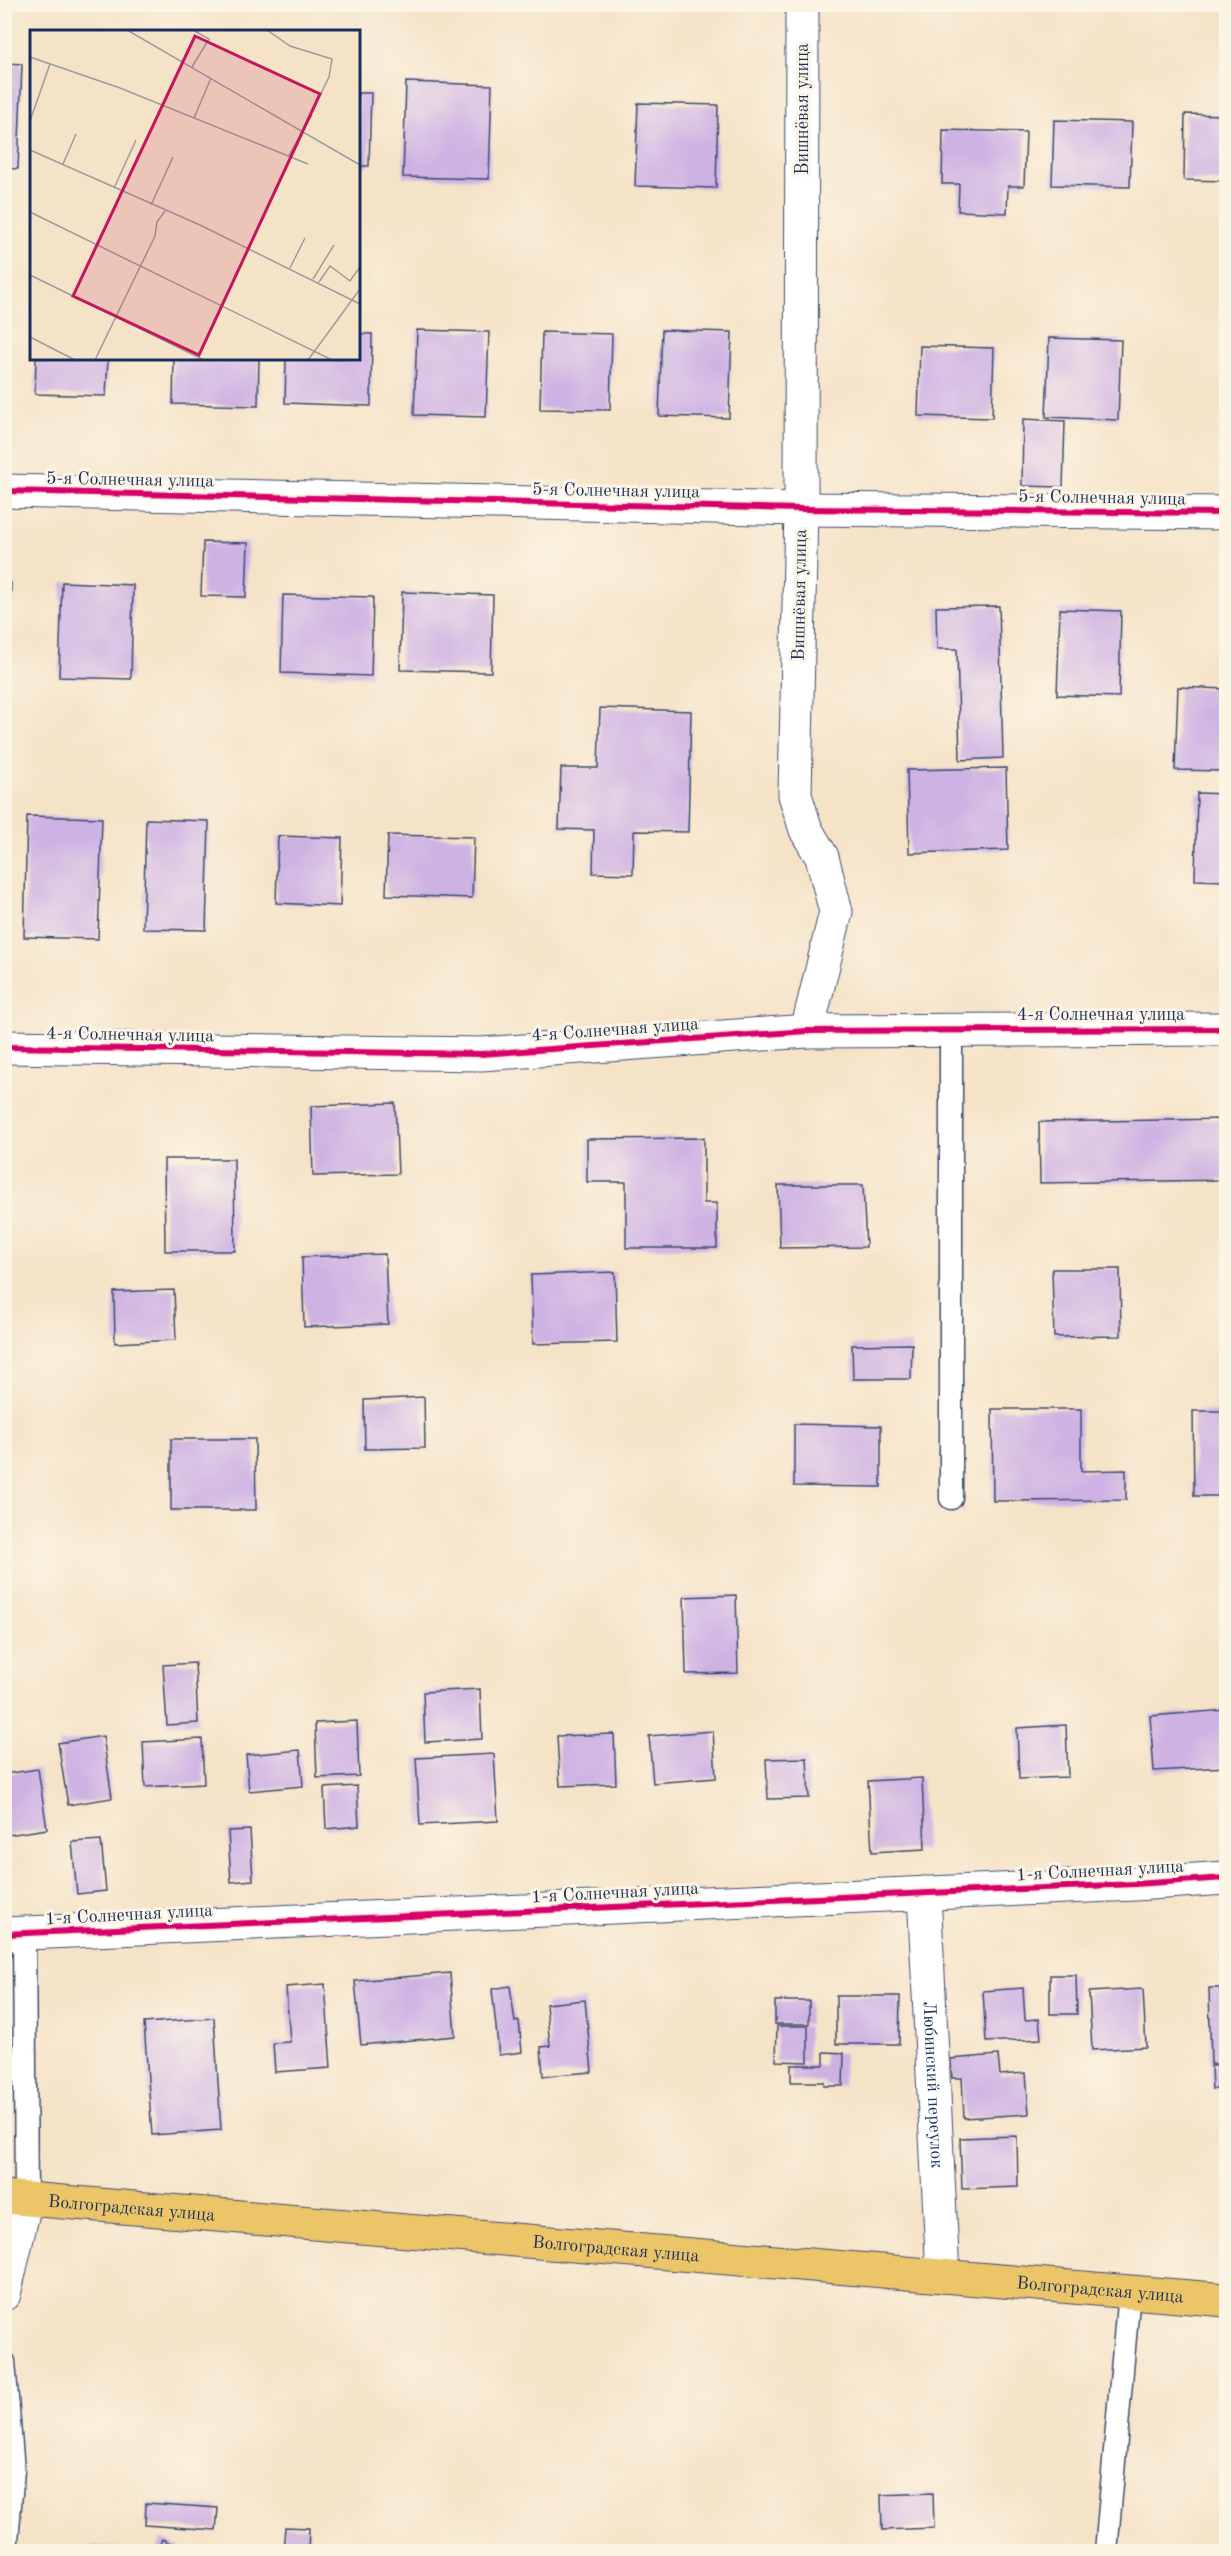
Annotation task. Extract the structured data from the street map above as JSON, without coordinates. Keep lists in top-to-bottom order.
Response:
{
  "streets": {
    "main road": ["Волгоградская улица"],
    "street": [
      "Вишнёвая улица",
      "5-я Солнечная улица",
      "4-я Солнечная улица",
      "1-я Солнечная улица",
      "Любинский переулок"
    ]
  },
  "crossings": [
    ["Вишнёвая улица", "5-я Солнечная улица"],
    ["Вишнёвая улица", "4-я Солнечная улица"],
    ["1-я Солнечная улица", "Любинский переулок"],
    ["Любинский переулок", "Волгоградская улица"]
  ]
}
